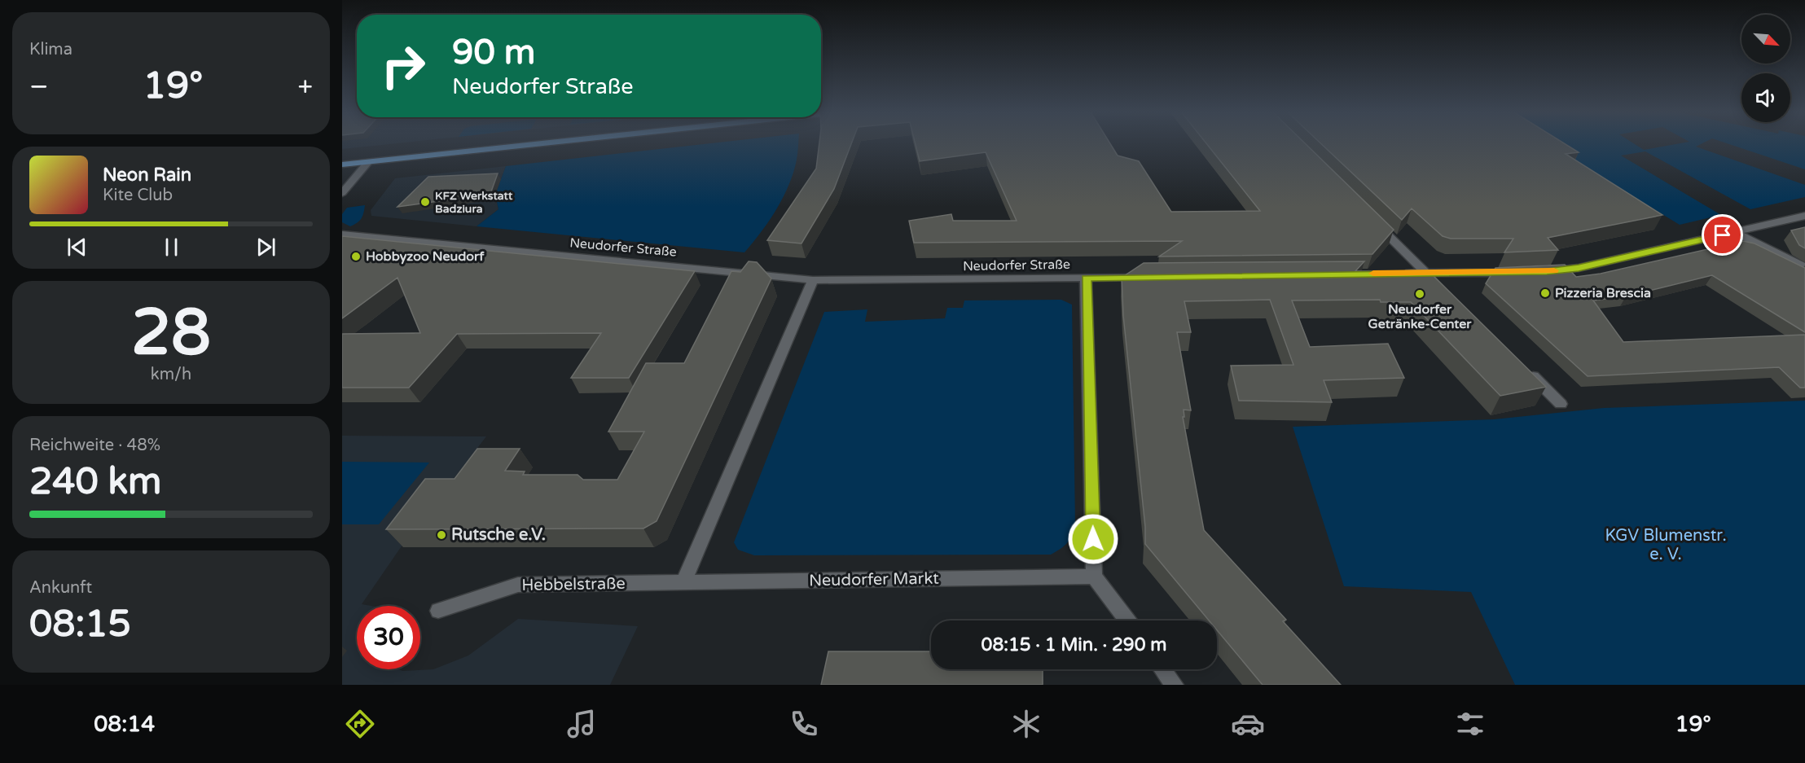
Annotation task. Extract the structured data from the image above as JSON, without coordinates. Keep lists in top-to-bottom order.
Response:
{
  "streets": {
    "street": ["Neudorfer Straße", "Neudorfer Markt", "Hebbelstraße"]
  },
  "crossings": [
    ["Neudorfer Markt", "Hebbelstraße"]
  ],
  "parks": ["KGV Blumenstr. e. V."],
  "places": [
    "KFZ Werkstatt Badziura",
    "Hobbyzoo Neudorf",
    "Pizzeria Brescia",
    "Neudorfer Getränke-Center",
    "Rutsche e.V."
  ],
  "north": "bottom right",
  "page": {
    "tile": [
      "Klima",
      ["28", "km/h"],
      ["Reichweite · 48%", "240 km"],
      ["Ankunft", "08:15"]
    ],
    "turn": ["90 m", "Neudorfer Straße"],
    "heat": ["−", "19°", "+"],
    "song": ["Neon Rain", "Kite Club"],
    "limit": "30",
    "trip": "08:15 · 1 Min. · 290 m",
    "tabs": ["08:14", "19°"]
  }
}
